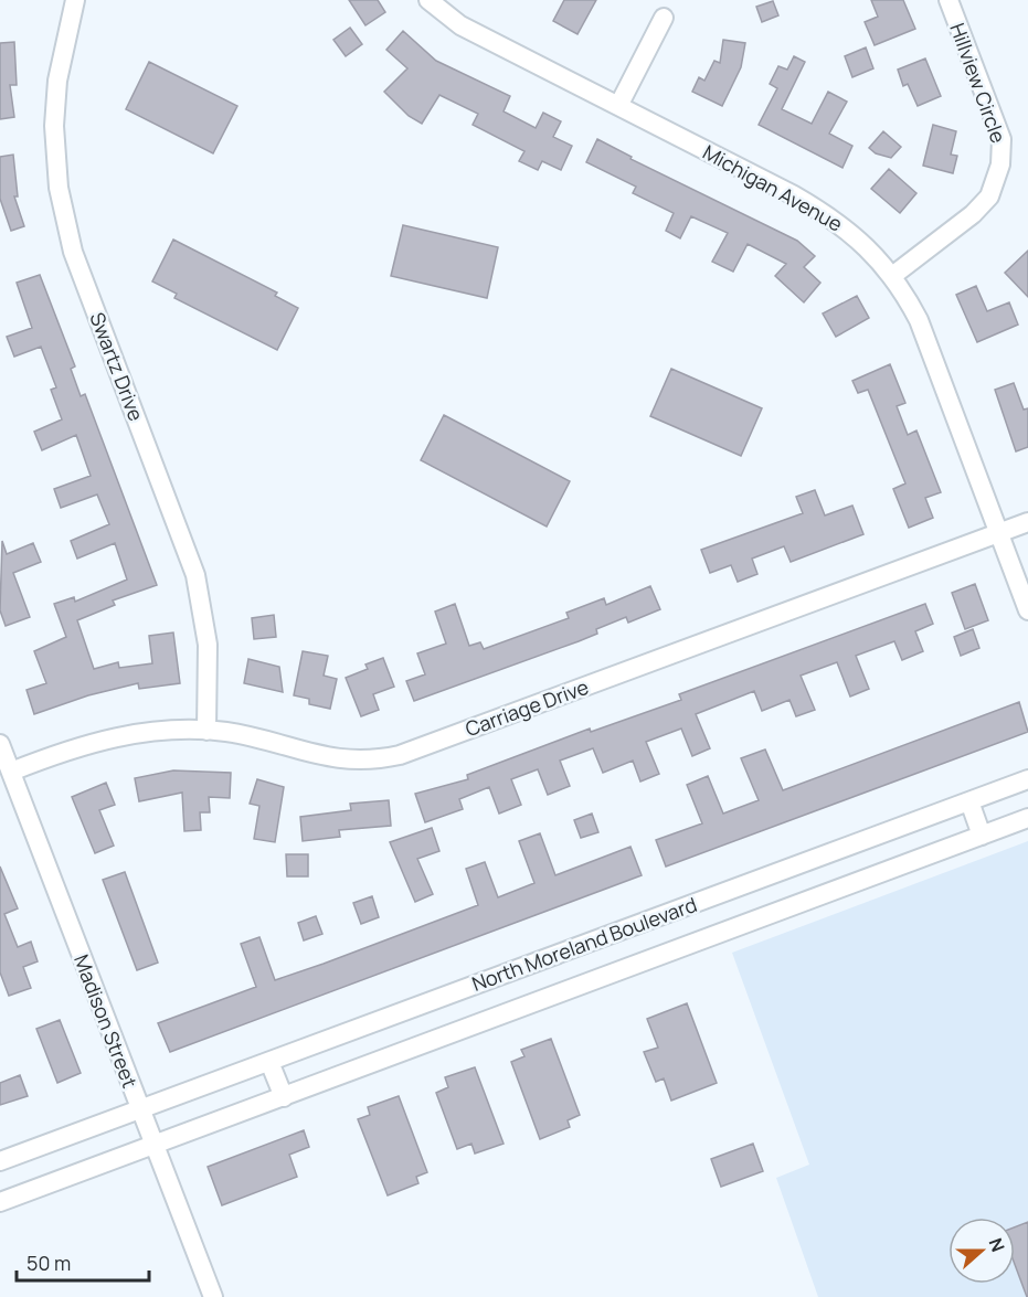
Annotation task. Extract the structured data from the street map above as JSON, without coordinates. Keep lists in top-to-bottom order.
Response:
{
  "streets": {
    "street": [
      "Hillview Circle",
      "Michigan Avenue",
      "Swartz Drive",
      "Carriage Drive",
      "North Moreland Boulevard",
      "Madison Street"
    ]
  },
  "crossings": [
    ["Hillview Circle", "Michigan Avenue"],
    ["Michigan Avenue", "Carriage Drive"],
    ["Swartz Drive", "Carriage Drive"],
    ["Carriage Drive", "Madison Street"],
    ["North Moreland Boulevard", "Madison Street"]
  ],
  "scale_bar": "50 m",
  "north": "right"
}
